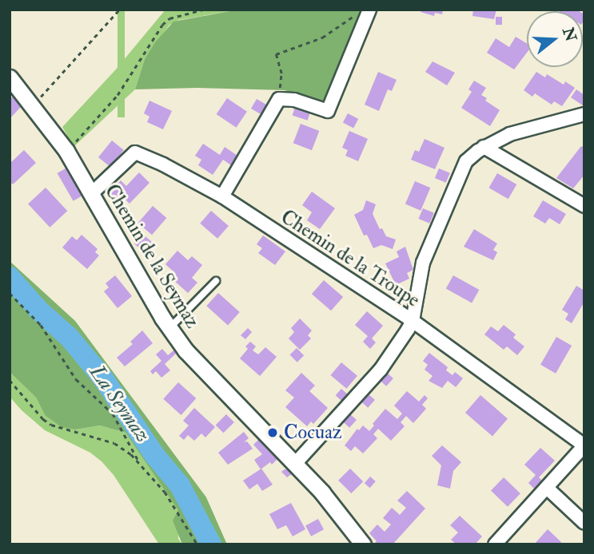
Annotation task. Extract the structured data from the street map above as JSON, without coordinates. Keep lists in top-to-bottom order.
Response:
{
  "streets": {
    "street": ["Chemin de la Seymaz", "Chemin de la Troupe"]
  },
  "crossings": [
    ["Chemin de la Seymaz", "Chemin de la Troupe"]
  ],
  "water": ["La Seymaz"],
  "places": ["Cocuaz"],
  "north": "right"
}
